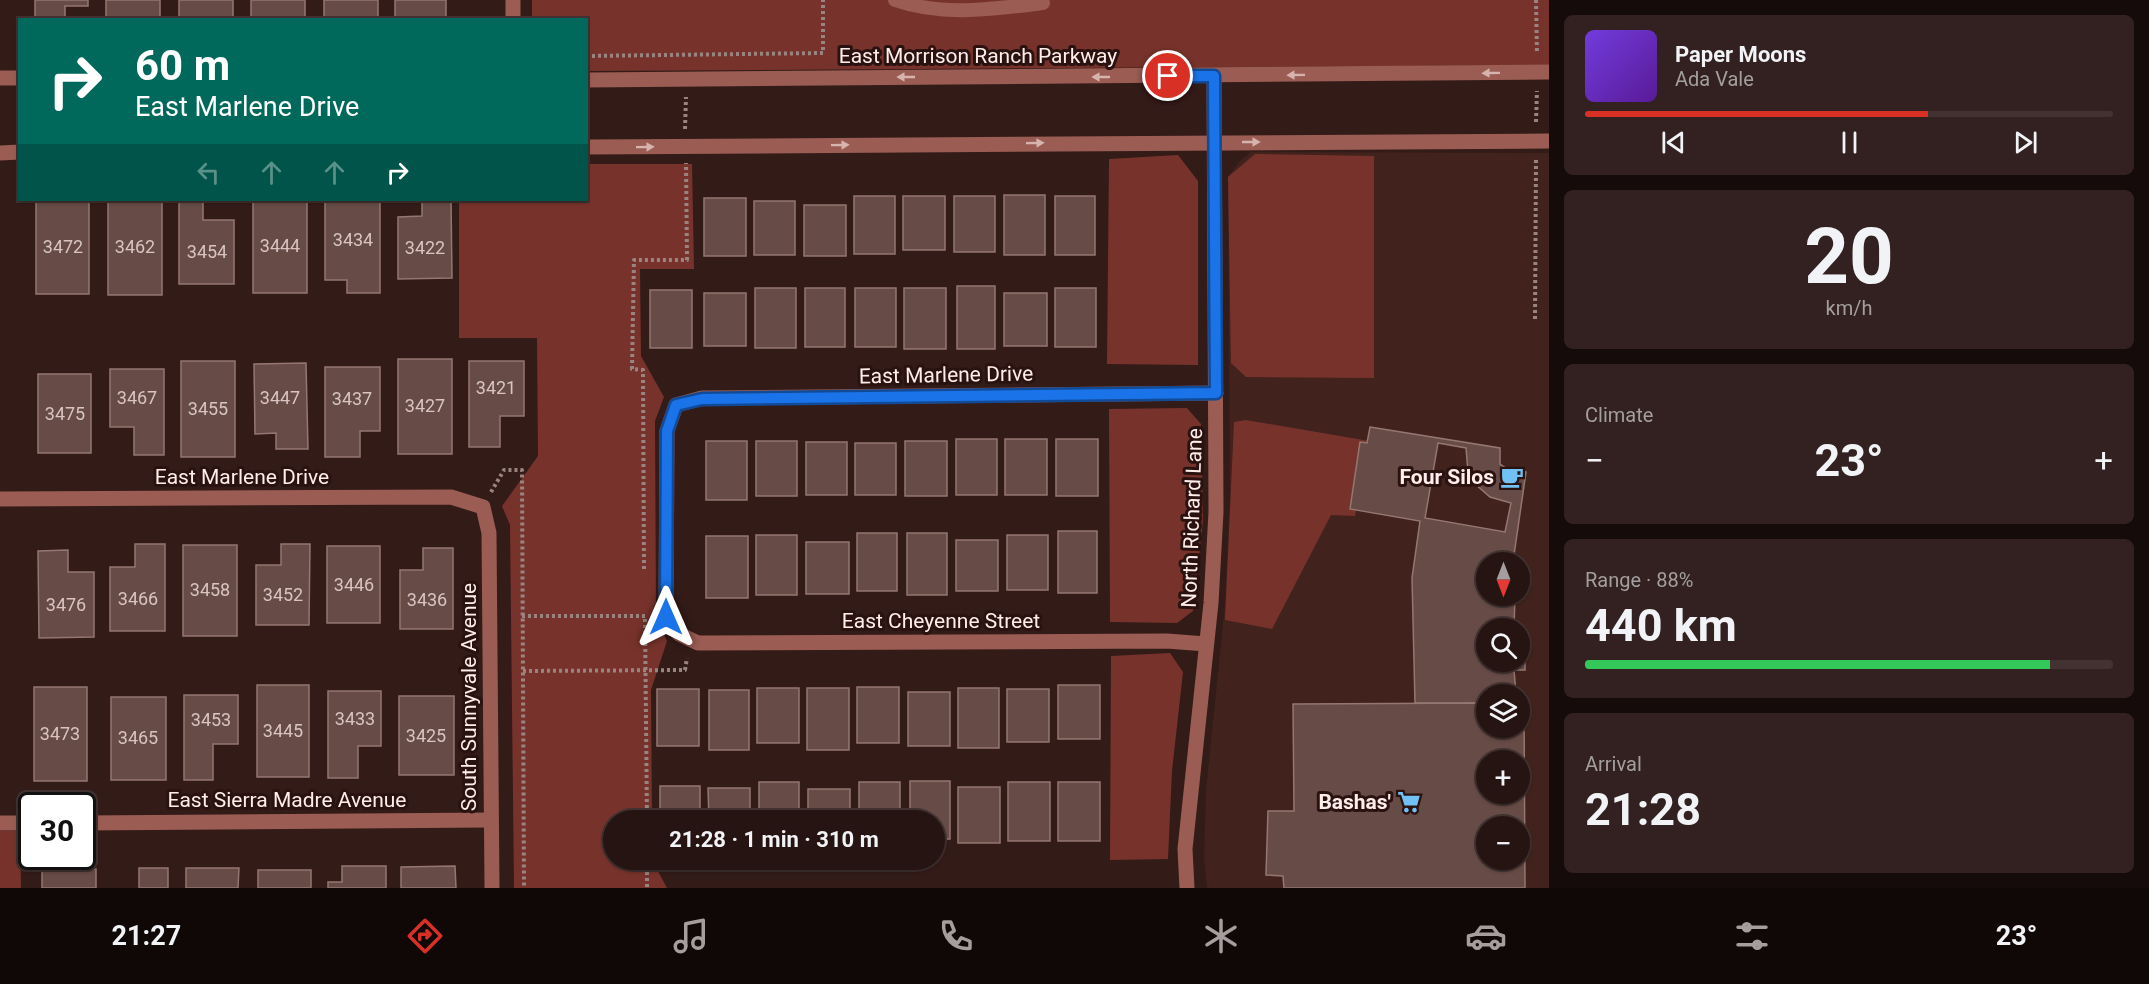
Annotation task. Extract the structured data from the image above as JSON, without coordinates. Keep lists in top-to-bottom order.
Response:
{
  "streets": {
    "street": [
      "East Morrison Ranch Parkway",
      "East Marlene Drive",
      "North Richard Lane",
      "East Cheyenne Street",
      "South Sunnyvale Avenue",
      "East Sierra Madre Avenue"
    ]
  },
  "crossings": [
    ["East Morrison Ranch Parkway", "North Richard Lane"],
    ["East Marlene Drive", "North Richard Lane"],
    ["East Marlene Drive", "East Cheyenne Street"],
    ["East Marlene Drive", "South Sunnyvale Avenue"],
    ["North Richard Lane", "East Cheyenne Street"],
    ["South Sunnyvale Avenue", "East Sierra Madre Avenue"]
  ],
  "places": {
    "cafe": ["Four Silos"],
    "supermarket": ["Bashas'"]
  },
  "house_numbers": [
    "3434",
    "3444",
    "3472",
    "3462",
    "3422",
    "3454",
    "3421",
    "3467",
    "3447",
    "3437",
    "3427",
    "3455",
    "3475",
    "3446",
    "3458",
    "3452",
    "3466",
    "3436",
    "3476",
    "3433",
    "3453",
    "3445",
    "3473",
    "3425",
    "3465"
  ],
  "north": "bottom",
  "page": {
    "turn": ["60 m", "East Marlene Drive"],
    "song": ["Paper Moons", "Ada Vale"],
    "tile": [
      ["20", "km/h"],
      "Climate",
      ["Range · 88%", "440 km"],
      ["Arrival", "21:28"]
    ],
    "heat": ["−", "23°", "+"],
    "map_buttons": ["+", "−"],
    "limit": "30",
    "trip": "21:28 · 1 min · 310 m",
    "tabs": ["21:27", "23°"]
  }
}
